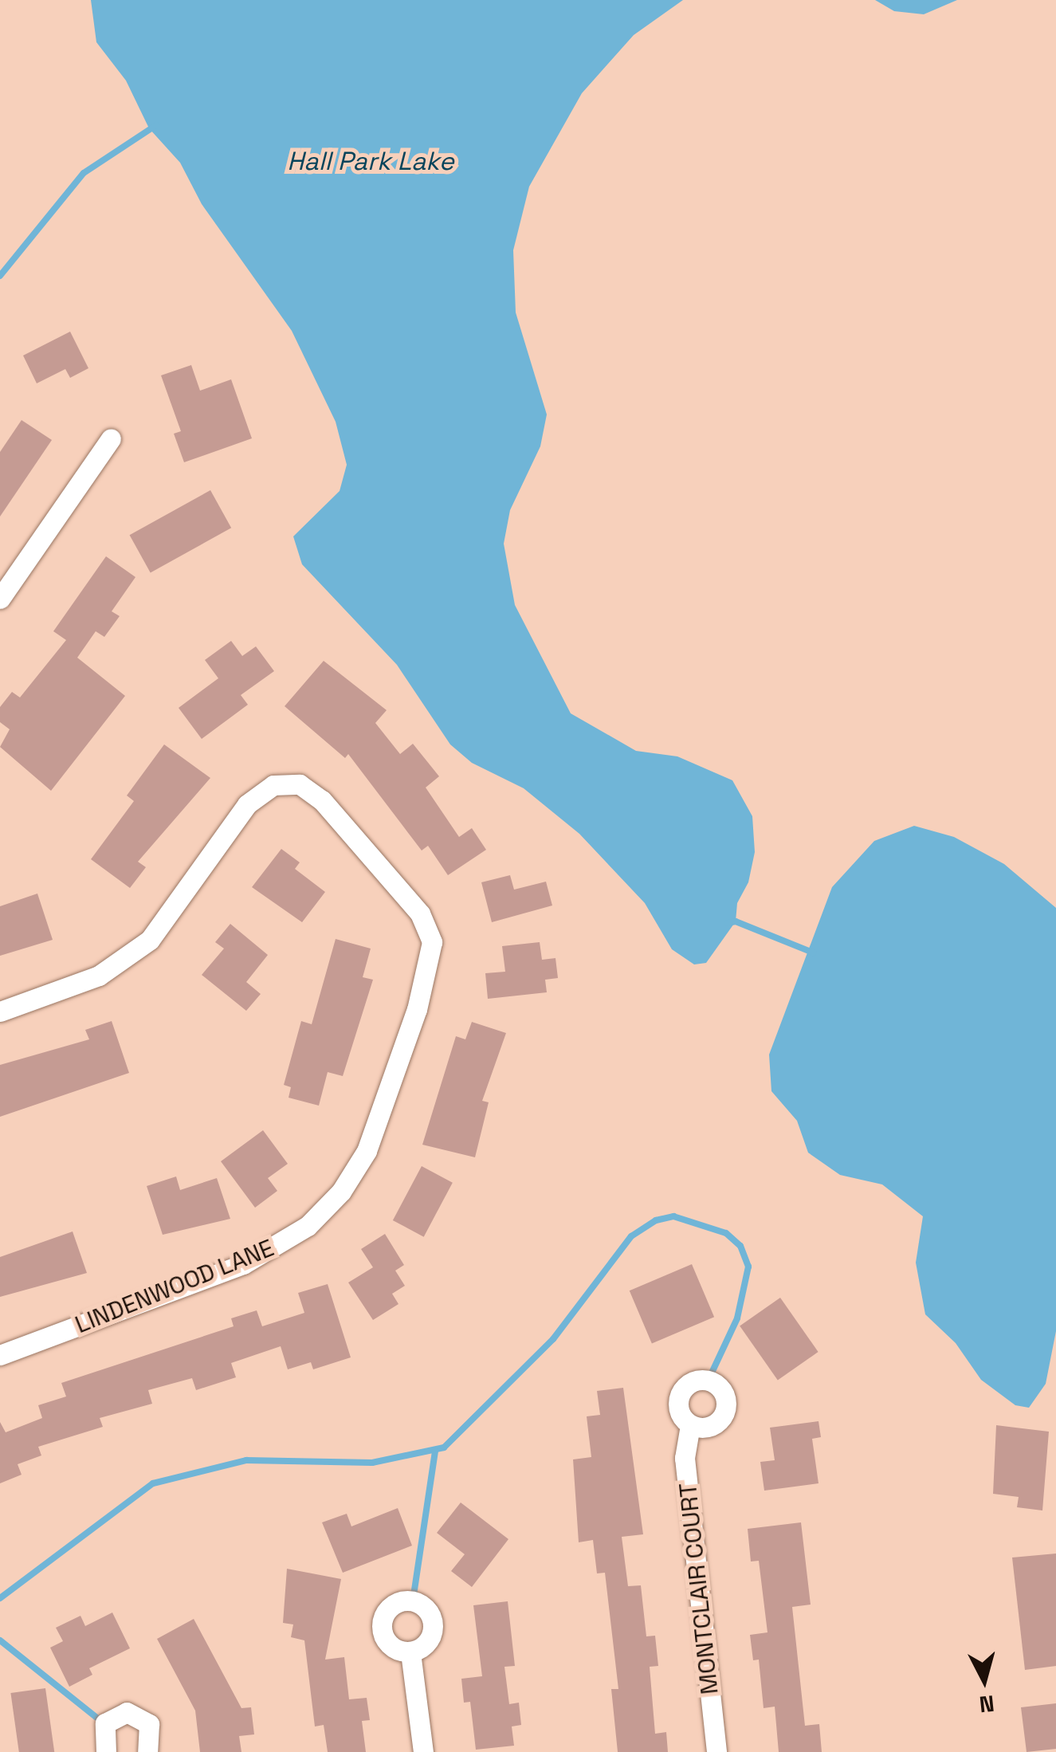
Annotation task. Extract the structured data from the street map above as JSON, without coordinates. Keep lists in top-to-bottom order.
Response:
{
  "streets": {
    "street": ["LINDENWOOD LANE", "MONTCLAIR COURT"]
  },
  "water": ["Hall Park Lake"],
  "north": "bottom"
}
